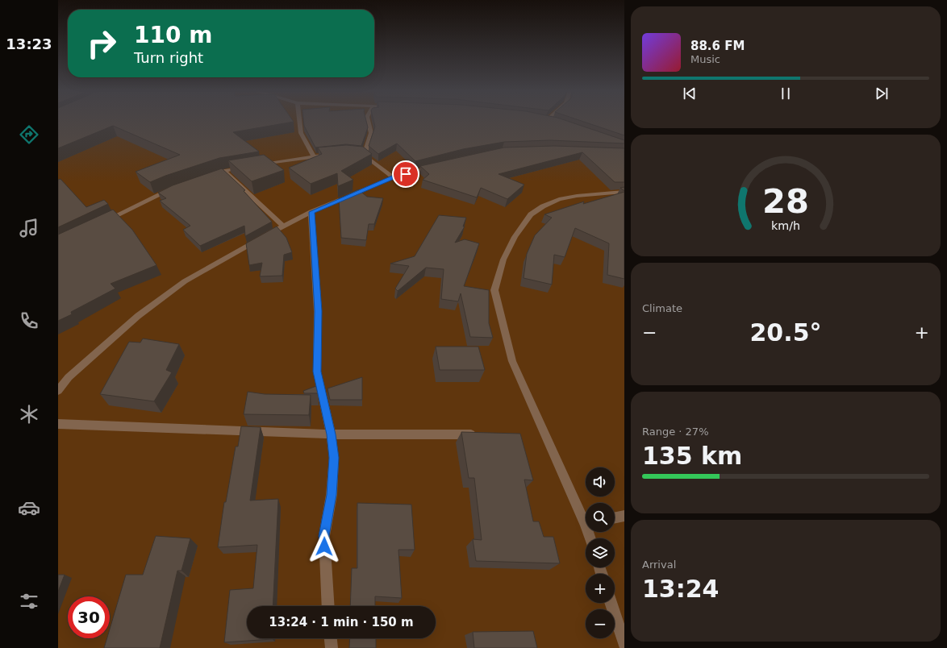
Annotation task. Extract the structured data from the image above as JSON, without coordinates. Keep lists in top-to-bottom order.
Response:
{
  "page": {
    "tabs": "13:23",
    "turn": ["110 m", "Turn right"],
    "song": ["88.6 FM", "Music"],
    "tile": [
      "Climate",
      ["Range · 27%", "135 km"],
      ["Arrival", "13:24"]
    ],
    "heat": ["−", "20.5°", "+"],
    "map_buttons": ["+", "−"],
    "limit": "30",
    "trip": "13:24 · 1 min · 150 m",
    "gauge": ["28", "km/h"]
  }
}
